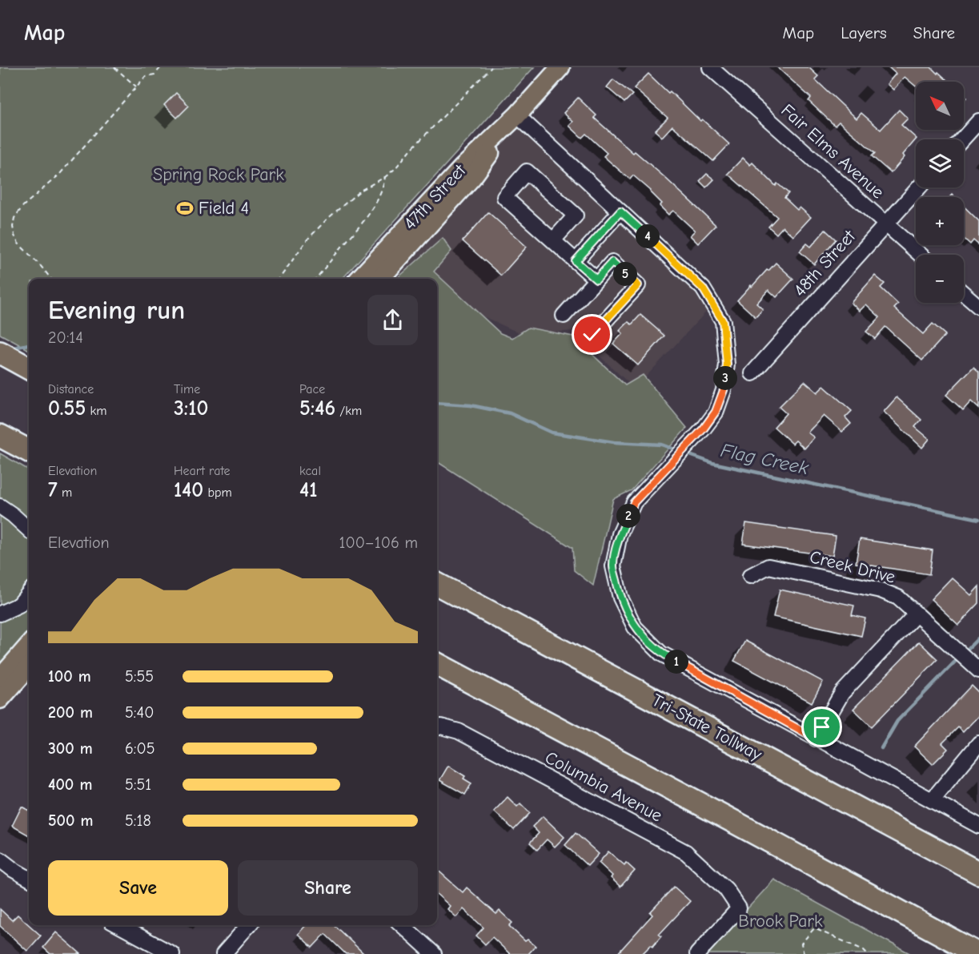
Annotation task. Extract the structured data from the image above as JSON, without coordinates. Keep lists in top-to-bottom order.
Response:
{
  "streets": {
    "highway": ["Tri-State Tollway"],
    "main road": ["47th Street"],
    "street": [
      "Fair Elms Avenue",
      "48th Street",
      "Creek Drive",
      "Columbia Avenue"
    ]
  },
  "crossings": [
    ["Fair Elms Avenue", "48th Street"]
  ],
  "water": ["Flag Creek"],
  "parks": ["Spring Rock Park", "Brook Park"],
  "places": {
    "sports": ["Field 4"]
  },
  "north": "top left",
  "page": {
    "header": "Map",
    "nav": ["Map", "Layers", "Share"],
    "map_buttons": ["+", "−"],
    "pins": [
      "4",
      "5",
      "3",
      "2",
      "1"
    ],
    "heading": ["Evening run", "20:14"],
    "stats": [
      ["Distance", "0.55 km"],
      ["Time", "3:10"],
      ["Pace", "5:46 /km"],
      ["Elevation", "7 m"],
      ["Heart rate", "140 bpm"],
      ["kcal", "41"]
    ],
    "chart": ["Elevation", "100–106 m"],
    "list": [
      {
        "name": "100 m",
        "note": "5:55"
      },
      {
        "name": "200 m",
        "note": "5:40"
      },
      {
        "name": "300 m",
        "note": "6:05"
      },
      {
        "name": "400 m",
        "note": "5:51"
      },
      {
        "name": "500 m",
        "note": "5:18"
      }
    ],
    "buttons": ["Save", "Share"]
  }
}
